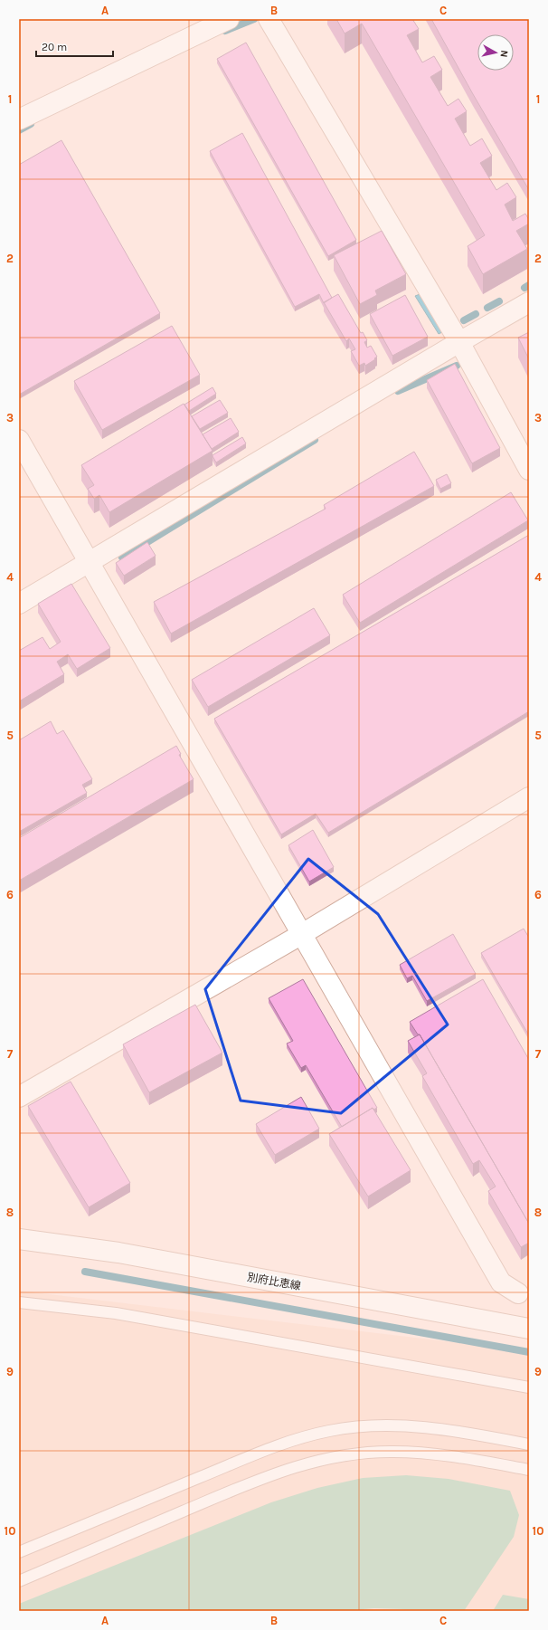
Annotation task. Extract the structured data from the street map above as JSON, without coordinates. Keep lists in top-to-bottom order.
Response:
{
  "streets": {
    "street": ["別府比恵線"]
  },
  "scale_bar": "20 m",
  "north": "right",
  "grid": {
    "columns": ["A", "B", "C"],
    "rows": [
      "1",
      "2",
      "3",
      "4",
      "5",
      "6",
      "7",
      "8",
      "9",
      "10"
    ]
  }
}
